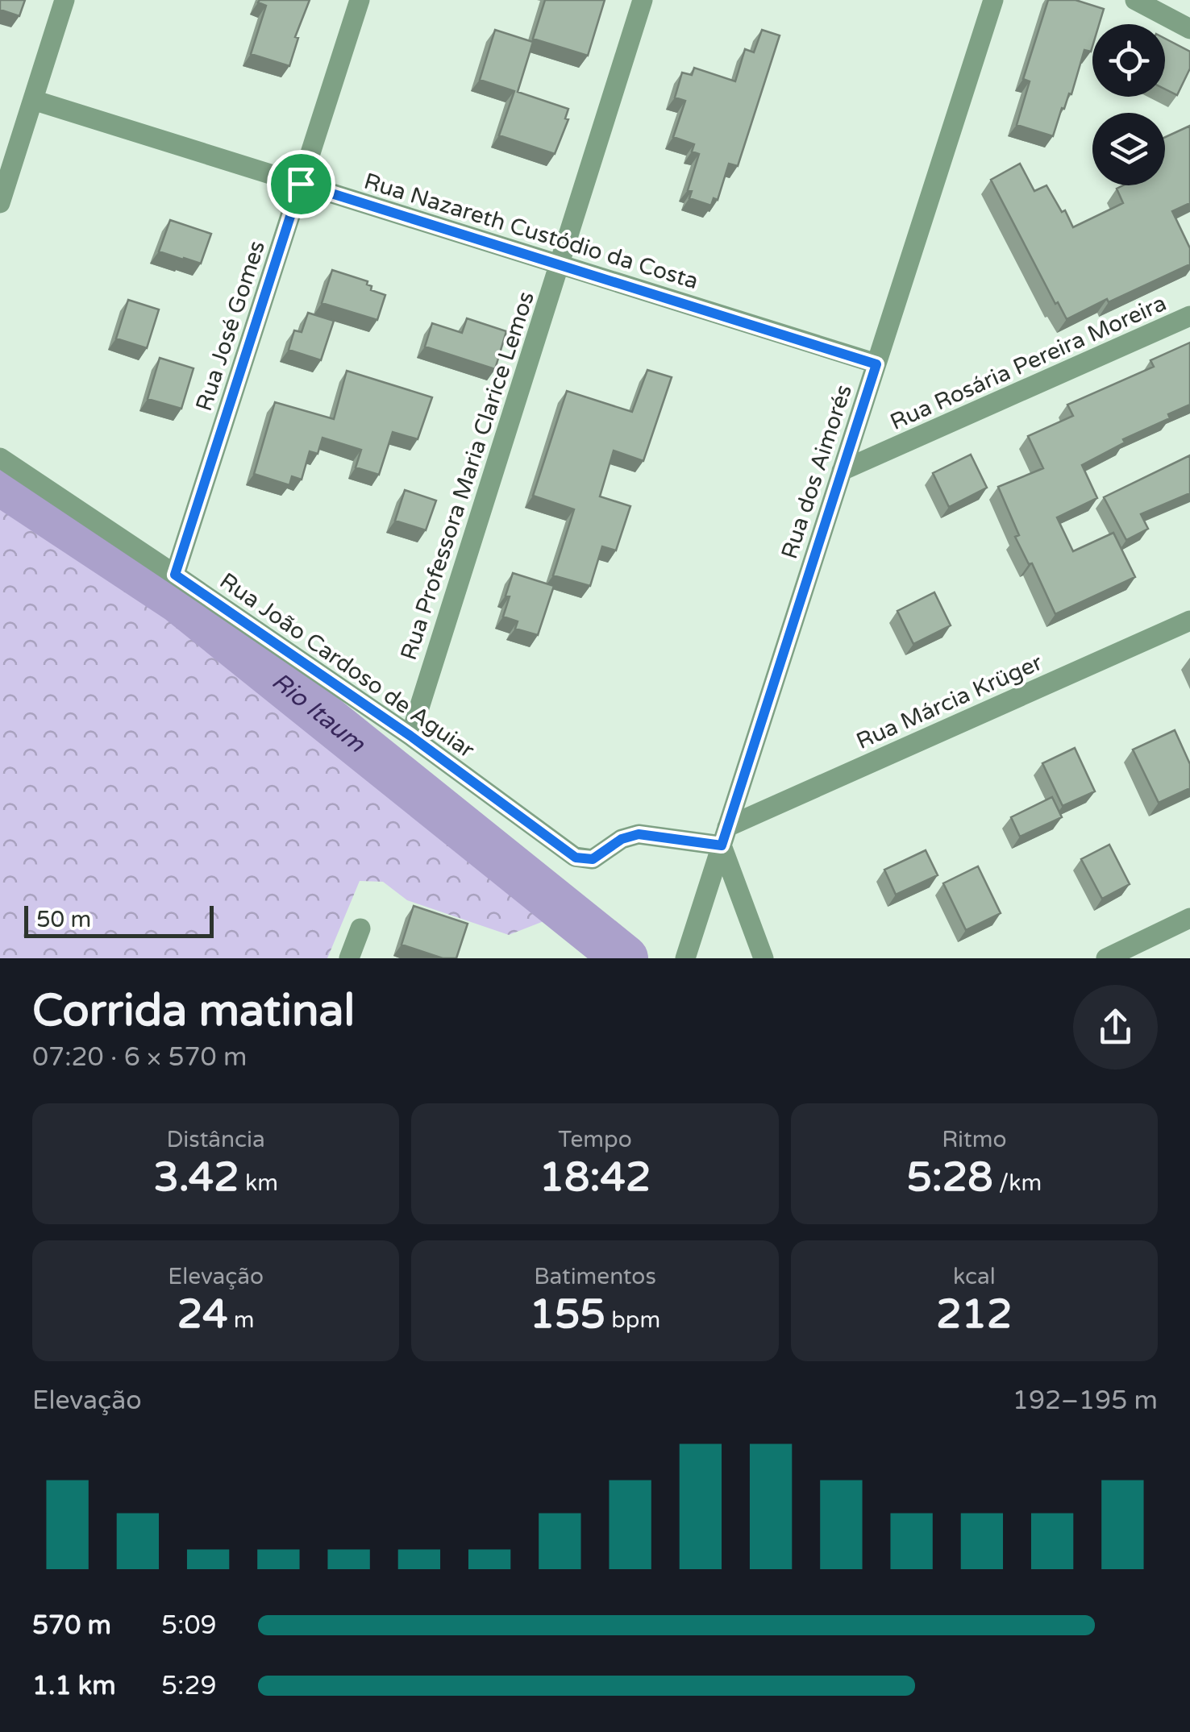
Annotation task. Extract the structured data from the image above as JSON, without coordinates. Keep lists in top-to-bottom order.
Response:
{
  "streets": {
    "street": [
      "Rua Nazareth Custódio da Costa",
      "Rua José Gomes",
      "Rua Rosária Pereira Moreira",
      "Rua dos Aimorés",
      "Rua Professora Maria Clarice Lemos",
      "Rua João Cardoso de Aguiar",
      "Rua Márcia Krüger"
    ]
  },
  "crossings": [
    ["Rua Nazareth Custódio da Costa", "Rua José Gomes"],
    ["Rua Nazareth Custódio da Costa", "Rua dos Aimorés"],
    ["Rua Nazareth Custódio da Costa", "Rua Professora Maria Clarice Lemos"],
    ["Rua José Gomes", "Rua João Cardoso de Aguiar"],
    ["Rua Rosária Pereira Moreira", "Rua dos Aimorés"],
    ["Rua dos Aimorés", "Rua João Cardoso de Aguiar"],
    ["Rua dos Aimorés", "Rua Márcia Krüger"],
    ["Rua Professora Maria Clarice Lemos", "Rua João Cardoso de Aguiar"],
    ["Rua João Cardoso de Aguiar", "Rua Márcia Krüger"]
  ],
  "water": ["Rio Itaum"],
  "scale_bar": "50 m",
  "page": {
    "scale": "50 m",
    "heading": ["Corrida matinal", "07:20 · 6 × 570 m"],
    "stats": [
      ["Distância", "3.42 km"],
      ["Tempo", "18:42"],
      ["Ritmo", "5:28 /km"],
      ["Elevação", "24 m"],
      ["Batimentos", "155 bpm"],
      ["kcal", "212"]
    ],
    "chart": ["Elevação", "192–195 m"],
    "list": [
      {
        "name": "570 m",
        "note": "5:09"
      },
      {
        "name": "1.1 km",
        "note": "5:29"
      }
    ]
  }
}
